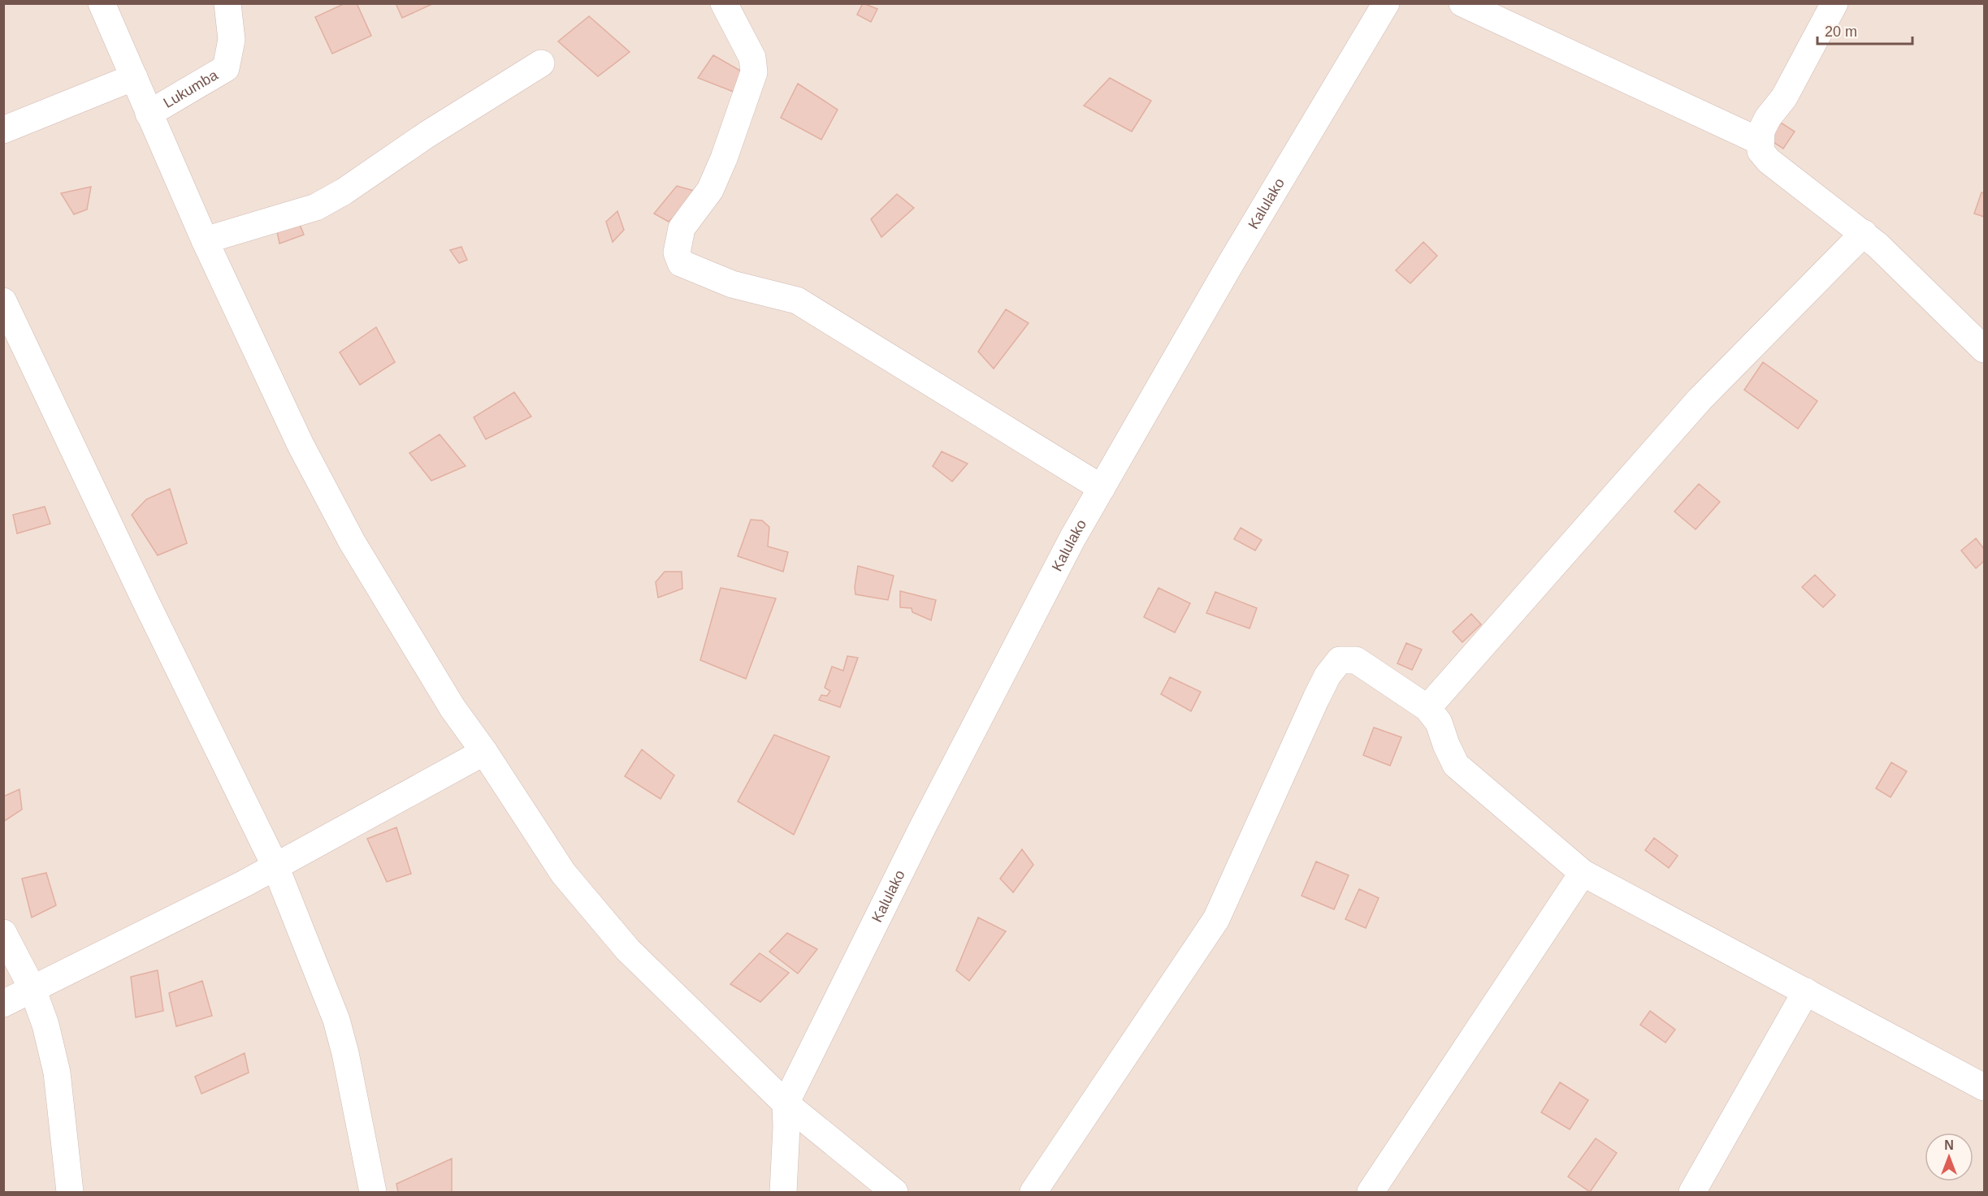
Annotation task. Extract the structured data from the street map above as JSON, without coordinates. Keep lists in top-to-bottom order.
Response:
{
  "streets": {
    "street": ["Lukumba", "Kalulako"]
  },
  "scale_bar": "20 m",
  "north": "top"
}
